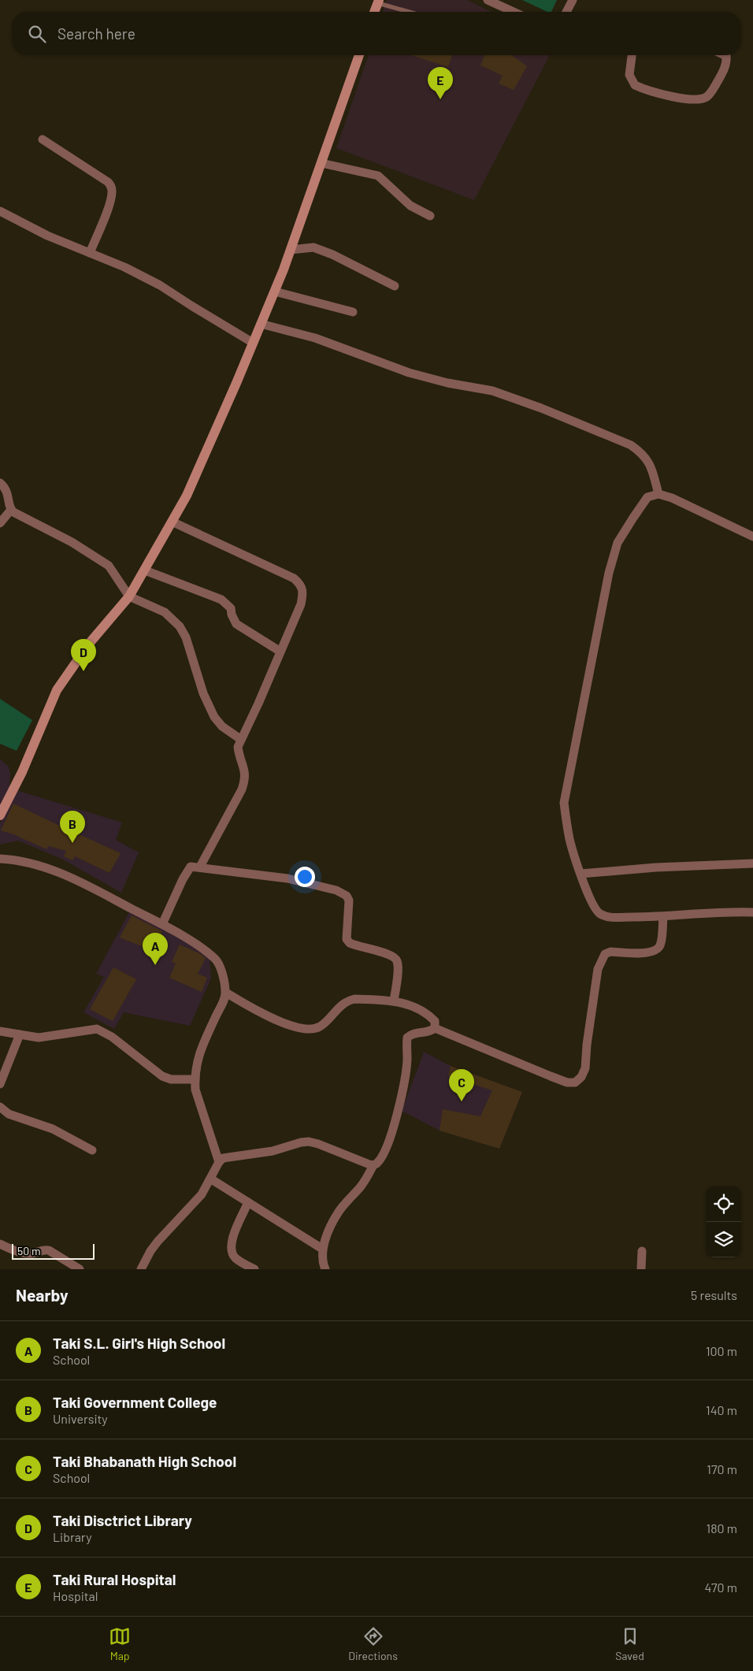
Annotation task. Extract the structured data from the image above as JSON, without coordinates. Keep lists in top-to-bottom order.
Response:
{
  "scale_bar": "50 m",
  "page": {
    "search": "Search here",
    "pins": [
      "E",
      "D",
      "B",
      "A",
      "C"
    ],
    "scale": "50 m",
    "heading": ["Nearby", "5 results"],
    "list": [
      {
        "mark": "A",
        "name": "Taki S.L. Girl's High School",
        "note": "School",
        "value": "100 m"
      },
      {
        "mark": "B",
        "name": "Taki Government College",
        "note": "University",
        "value": "140 m"
      },
      {
        "mark": "C",
        "name": "Taki Bhabanath High School",
        "note": "School",
        "value": "170 m"
      },
      {
        "mark": "D",
        "name": "Taki Disctrict Library",
        "note": "Library",
        "value": "180 m"
      },
      {
        "mark": "E",
        "name": "Taki Rural Hospital",
        "note": "Hospital",
        "value": "470 m"
      }
    ],
    "nav": ["Map", "Directions", "Saved"]
  }
}
